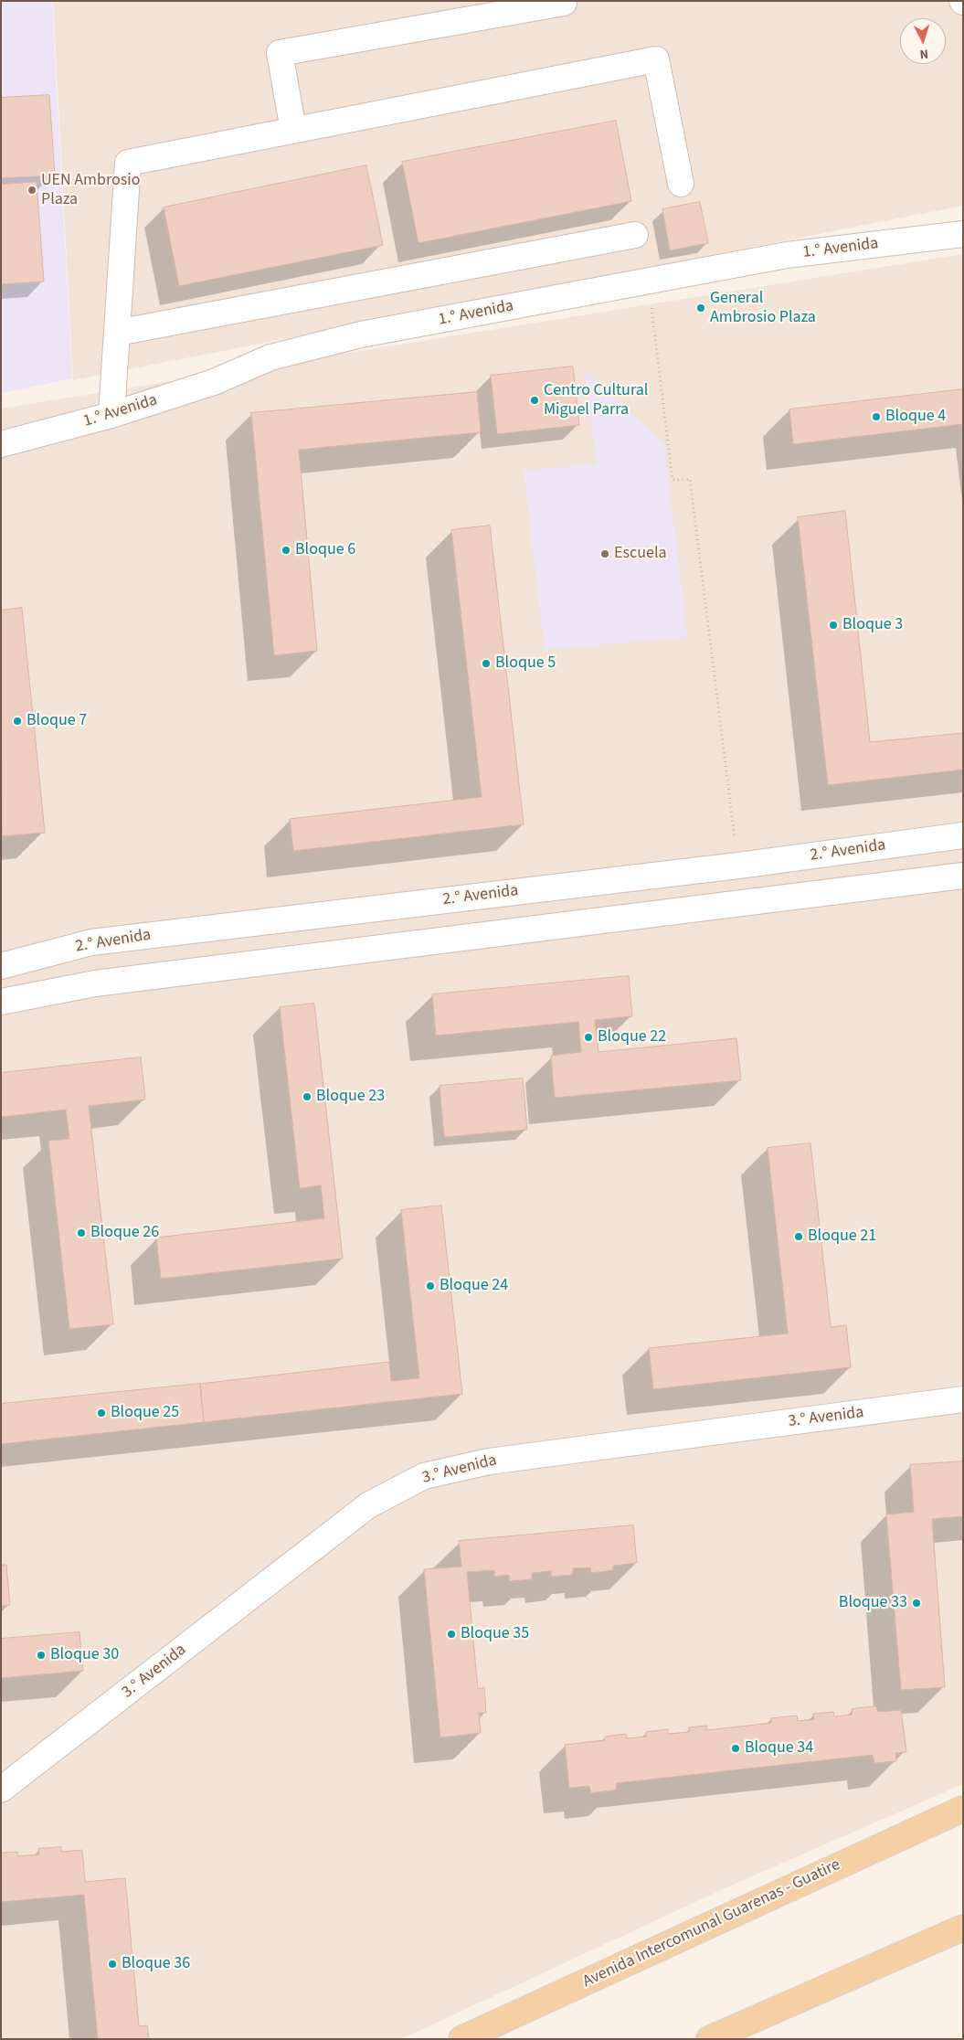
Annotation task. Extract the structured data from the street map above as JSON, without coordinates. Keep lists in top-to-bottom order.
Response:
{
  "streets": {
    "main road": ["Avenida Intercomunal Guarenas - Guatire"],
    "street": ["1.° Avenida", "2.° Avenida", "3.° Avenida"]
  },
  "places": [
    "UEN Ambrosio Plaza",
    "General Ambrosio Plaza",
    "Centro Cultural Miguel Parra",
    "Bloque 4",
    "Bloque 6",
    "Escuela",
    "Bloque 3",
    "Bloque 5",
    "Bloque 7",
    "Bloque 22",
    "Bloque 23",
    "Bloque 26",
    "Bloque 21",
    "Bloque 24",
    "Bloque 25",
    "Bloque 33",
    "Bloque 35",
    "Bloque 30",
    "Bloque 34",
    "Bloque 36"
  ],
  "north": "bottom"
}
